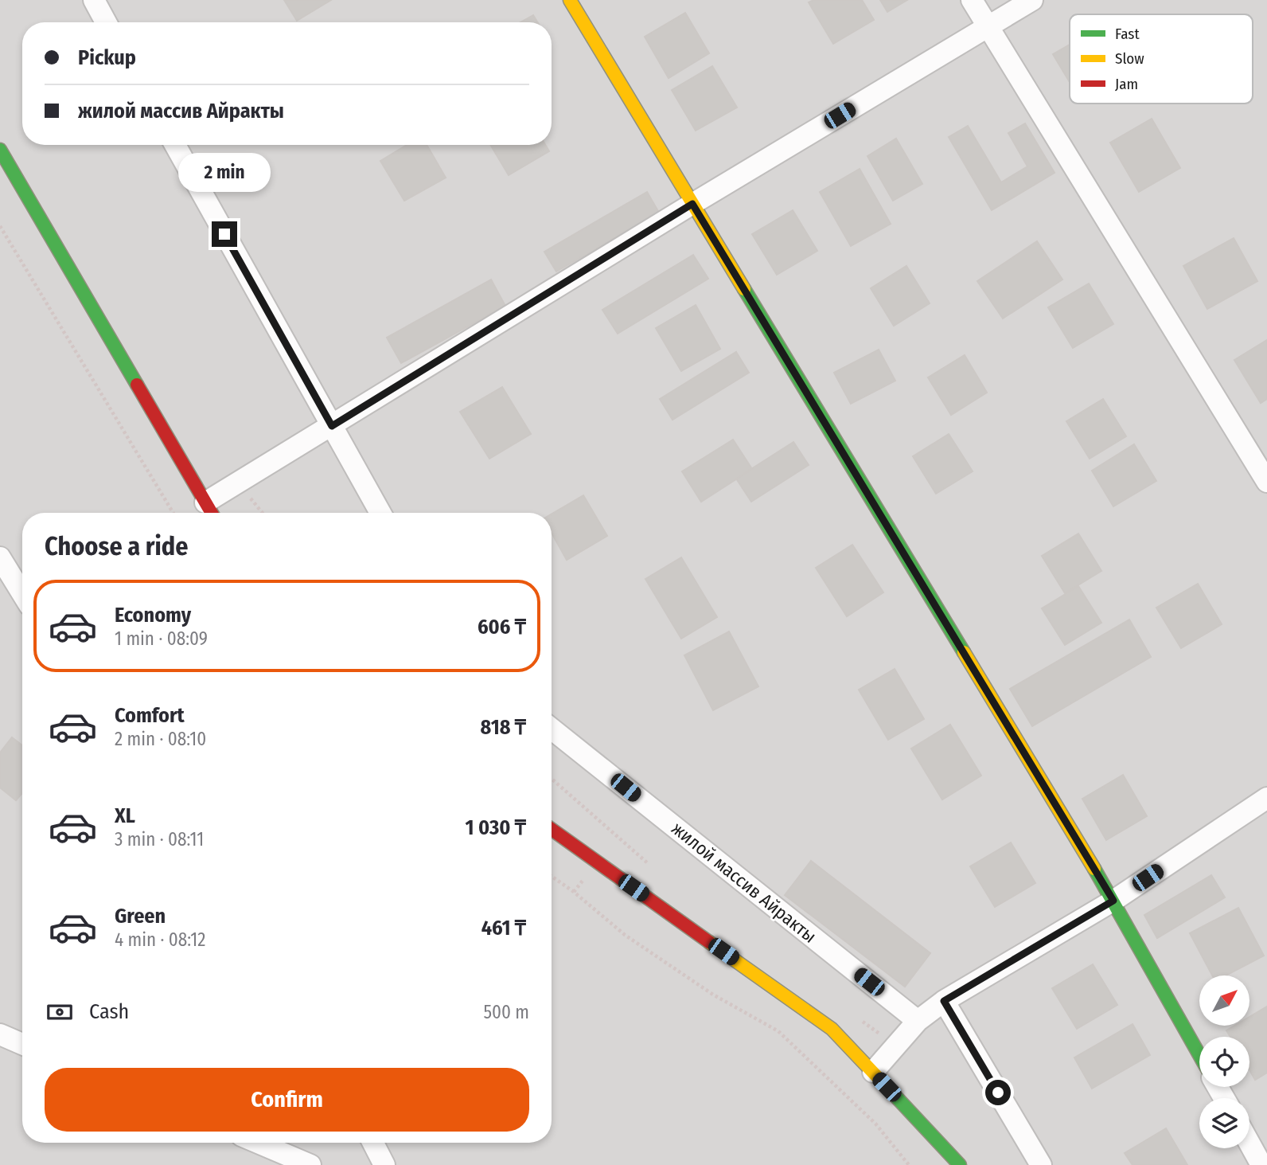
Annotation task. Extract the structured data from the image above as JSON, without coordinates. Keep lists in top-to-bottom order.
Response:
{
  "streets": {
    "street": ["жилой массив Айракты"]
  },
  "legend": ["Fast", "Slow", "Jam"],
  "north": "top right",
  "page": {
    "banner": ["Pickup", "жилой массив Айракты"],
    "bubble": "2 min",
    "heading": "Choose a ride",
    "list": [
      {
        "name": "Economy",
        "note": "1 min · 08:09",
        "value": "606 ₸"
      },
      {
        "name": "Comfort",
        "note": "2 min · 08:10",
        "value": "818 ₸"
      },
      {
        "name": "XL",
        "note": "3 min · 08:11",
        "value": "1 030 ₸"
      },
      {
        "name": "Green",
        "note": "4 min · 08:12",
        "value": "461 ₸"
      }
    ],
    "pay": ["Cash", "500 m"],
    "buttons": "Confirm"
  }
}
